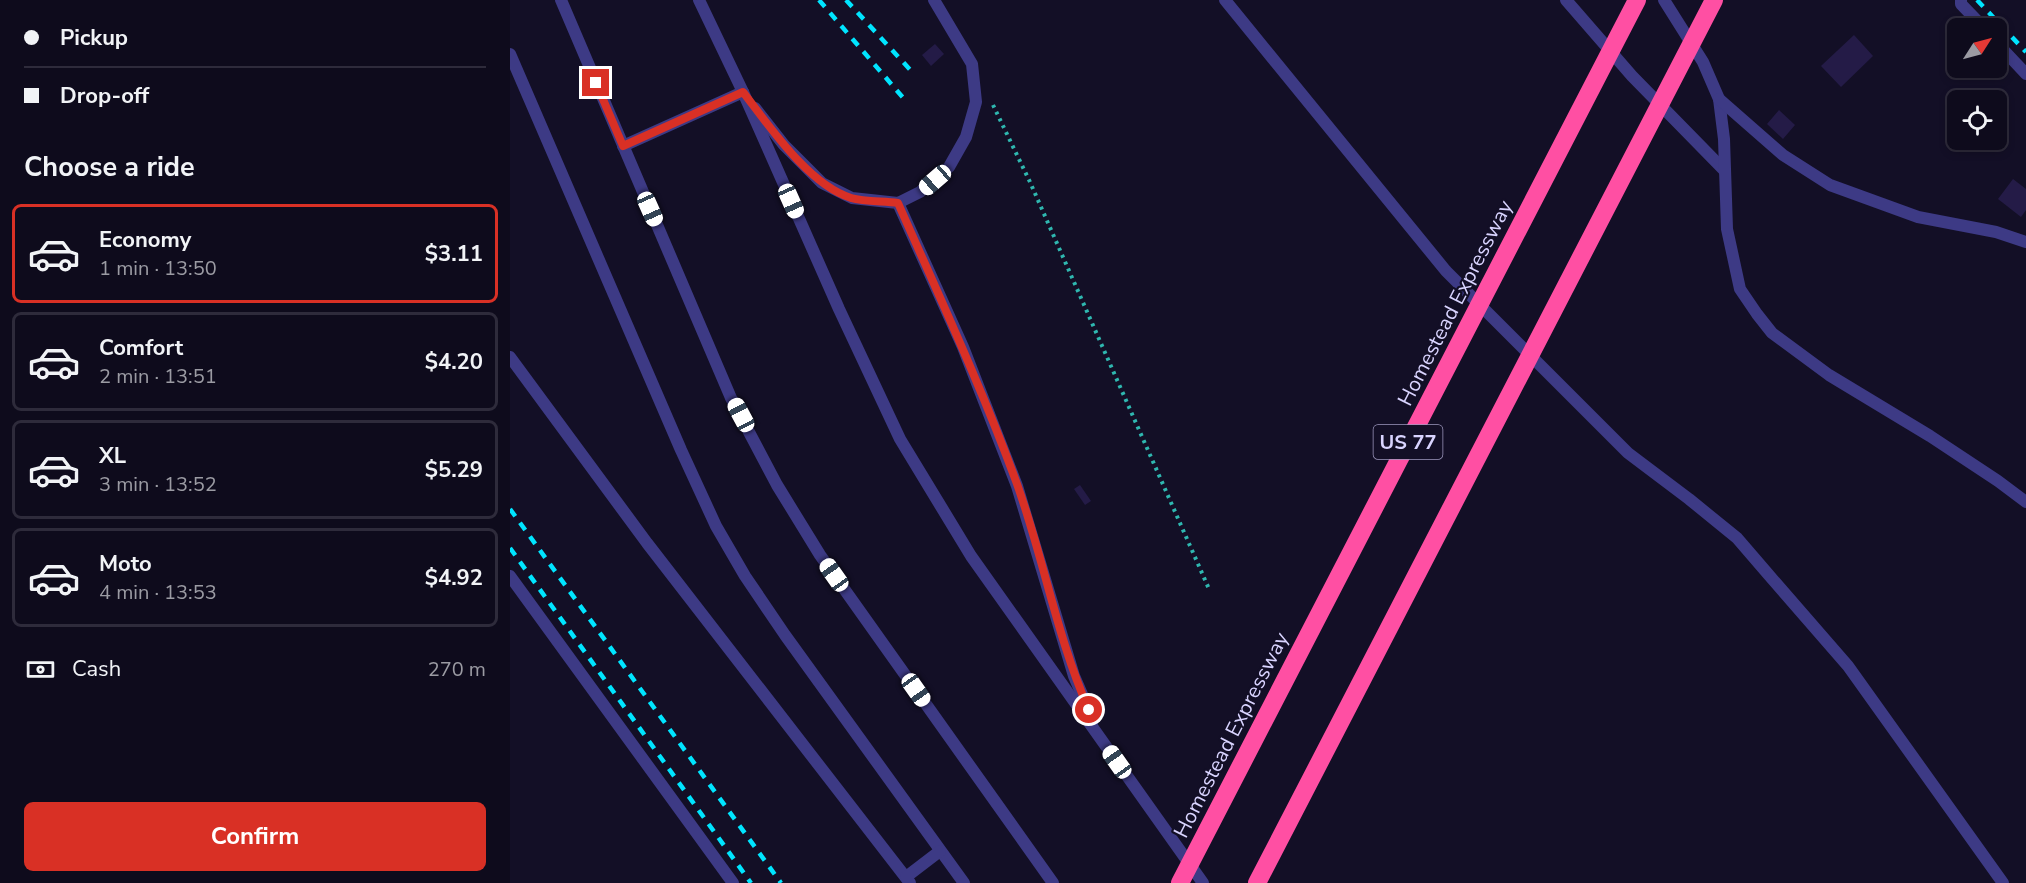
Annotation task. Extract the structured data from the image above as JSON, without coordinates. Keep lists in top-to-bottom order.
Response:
{
  "streets": {
    "highway": ["Homestead Expressway", "US 77"]
  },
  "north": "top right",
  "page": {
    "banner": ["Pickup", "Drop-off"],
    "heading": "Choose a ride",
    "list": [
      {
        "name": "Economy",
        "note": "1 min · 13:50",
        "value": "$3.11"
      },
      {
        "name": "Comfort",
        "note": "2 min · 13:51",
        "value": "$4.20"
      },
      {
        "name": "XL",
        "note": "3 min · 13:52",
        "value": "$5.29"
      },
      {
        "name": "Moto",
        "note": "4 min · 13:53",
        "value": "$4.92"
      }
    ],
    "pay": ["Cash", "270 m"],
    "buttons": "Confirm"
  }
}
